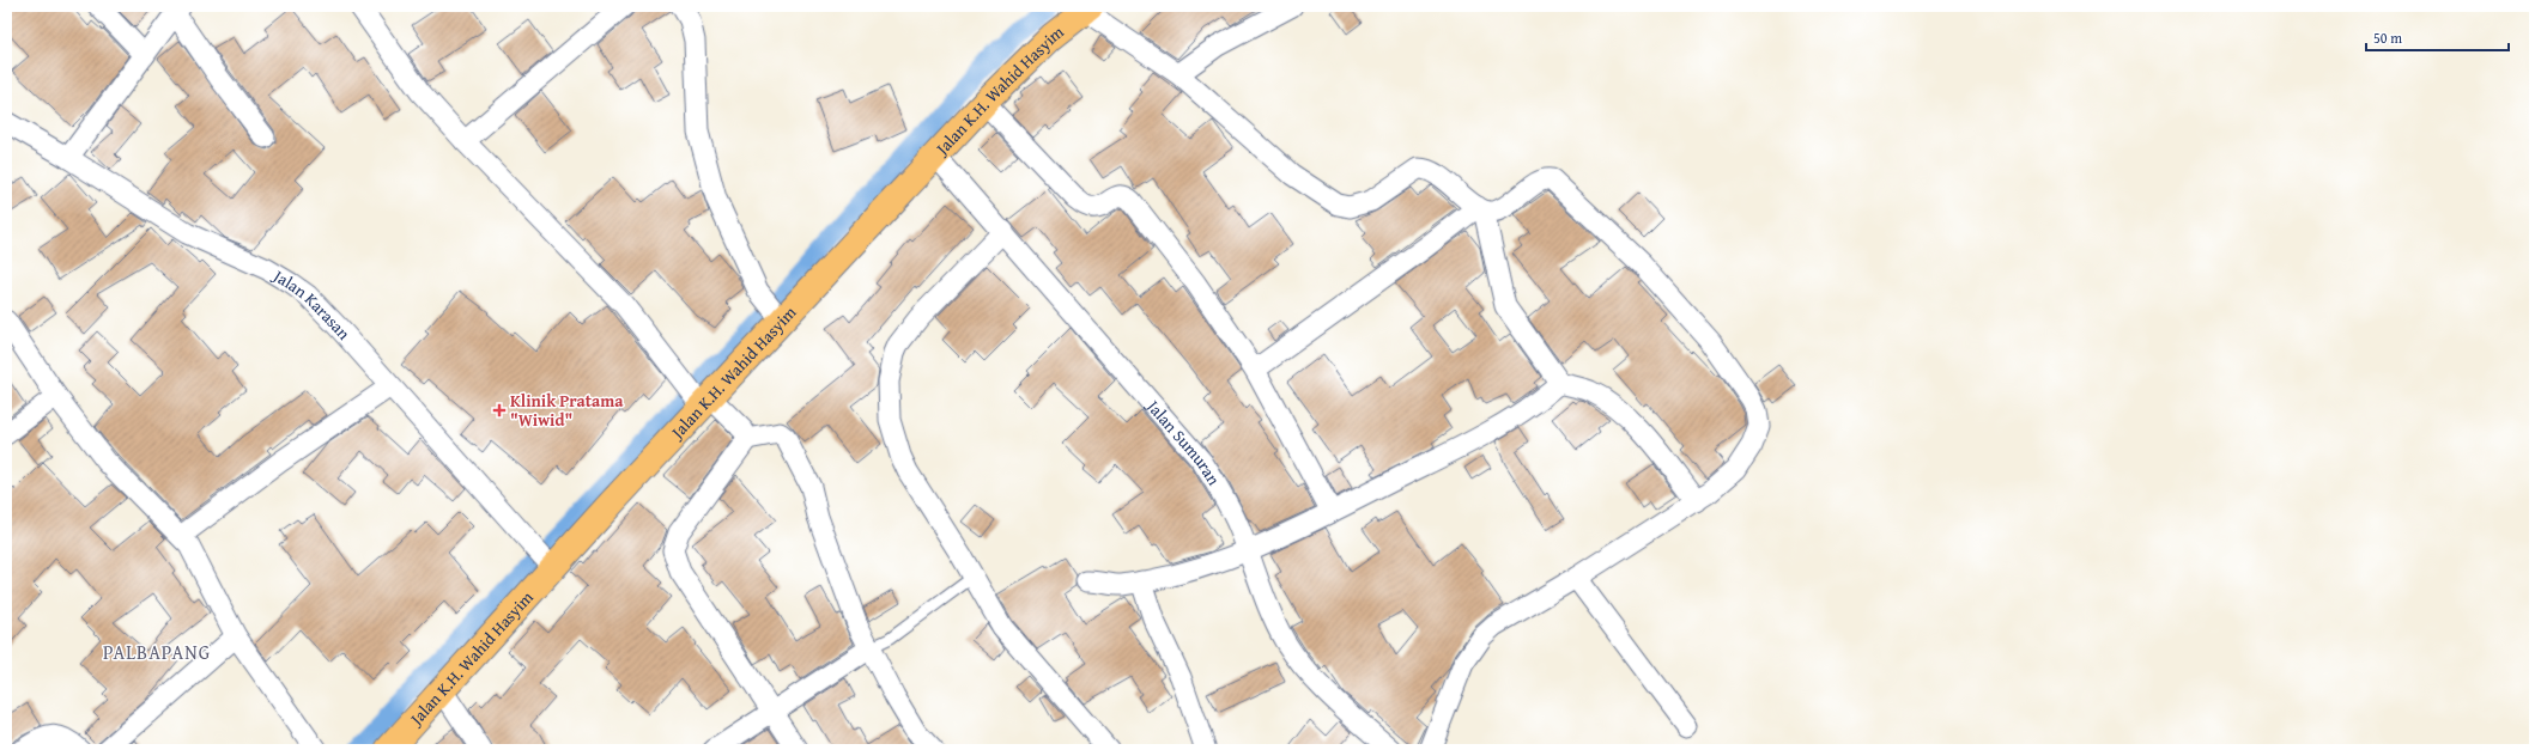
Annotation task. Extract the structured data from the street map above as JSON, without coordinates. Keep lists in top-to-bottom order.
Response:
{
  "streets": {
    "main road": ["Jalan K.H. Wahid Hasyim"],
    "street": ["Jalan Karasan", "Jalan Sumuran"]
  },
  "crossings": [
    ["Jalan K.H. Wahid Hasyim", "Jalan Karasan"],
    ["Jalan K.H. Wahid Hasyim", "Jalan Sumuran"]
  ],
  "districts": ["PALBAPANG"],
  "places": {
    "health": ["Klinik Pratama \"Wiwid\""]
  },
  "scale_bar": "50 m"
}
